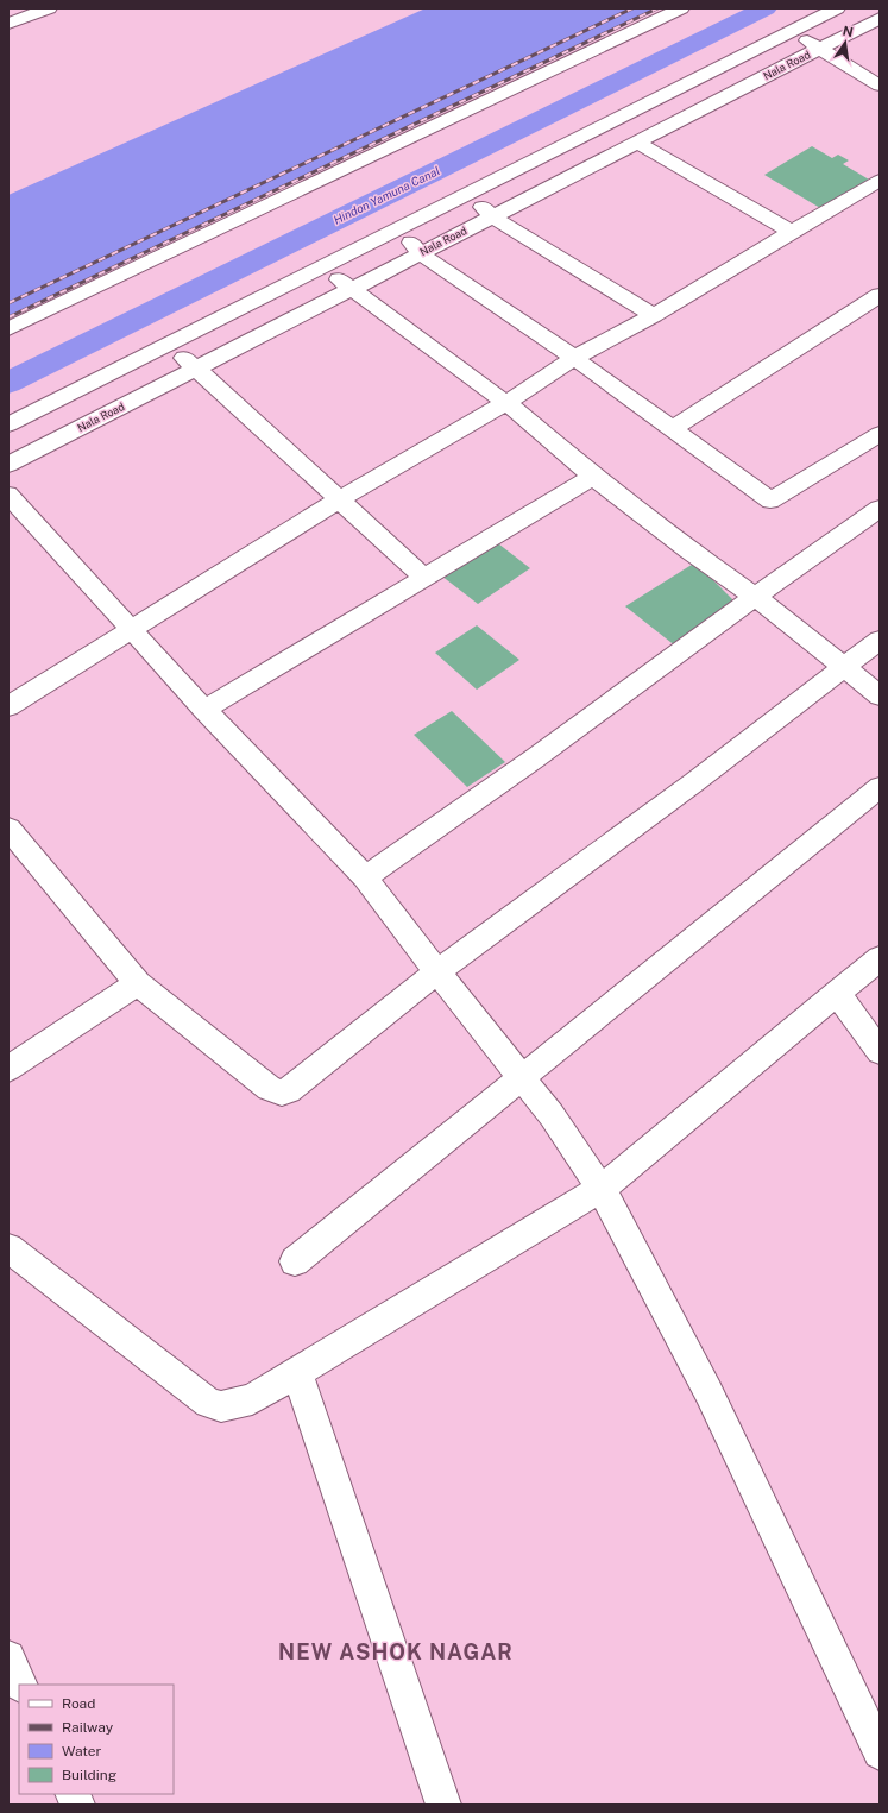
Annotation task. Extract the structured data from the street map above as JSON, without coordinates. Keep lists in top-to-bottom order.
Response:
{
  "streets": {
    "street": ["Nala Road"]
  },
  "districts": ["NEW ASHOK NAGAR"],
  "water": ["Hindon Yamuna Canal"],
  "legend": [
    "Road",
    "Railway",
    "Water",
    "Building"
  ],
  "north": "top"
}
